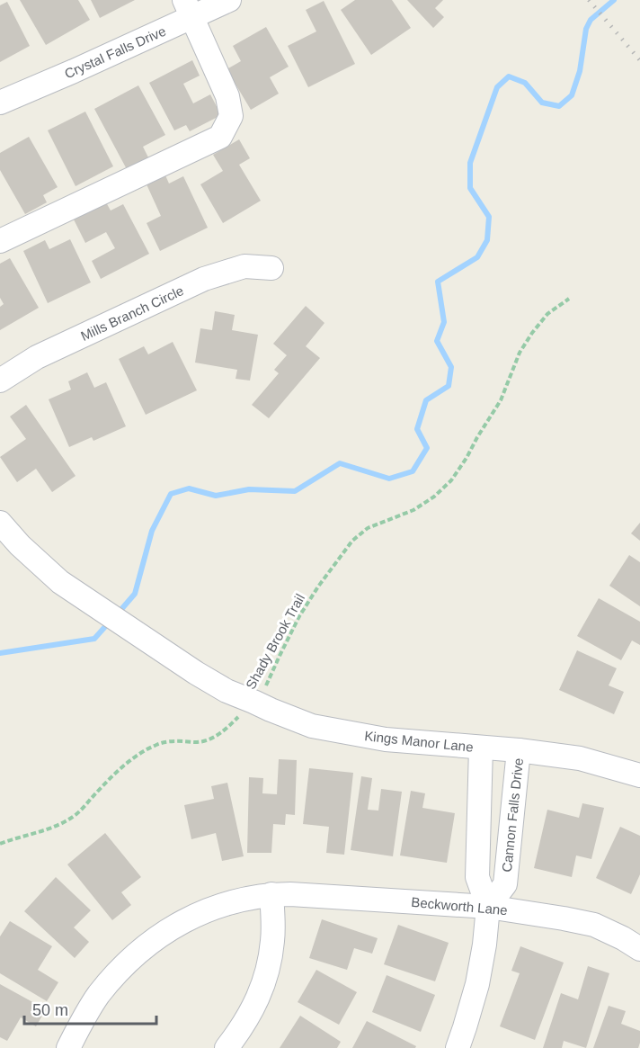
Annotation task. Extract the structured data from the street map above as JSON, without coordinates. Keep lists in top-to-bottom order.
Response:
{
  "streets": {
    "street": [
      "Crystal Falls Drive",
      "Mills Branch Circle",
      "Kings Manor Lane",
      "Cannon Falls Drive",
      "Beckworth Lane"
    ],
    "path": ["Shady Brook Trail"]
  },
  "crossings": [
    ["Shady Brook Trail", "Kings Manor Lane"],
    ["Kings Manor Lane", "Cannon Falls Drive"],
    ["Cannon Falls Drive", "Beckworth Lane"]
  ],
  "scale_bar": "50 m"
}
